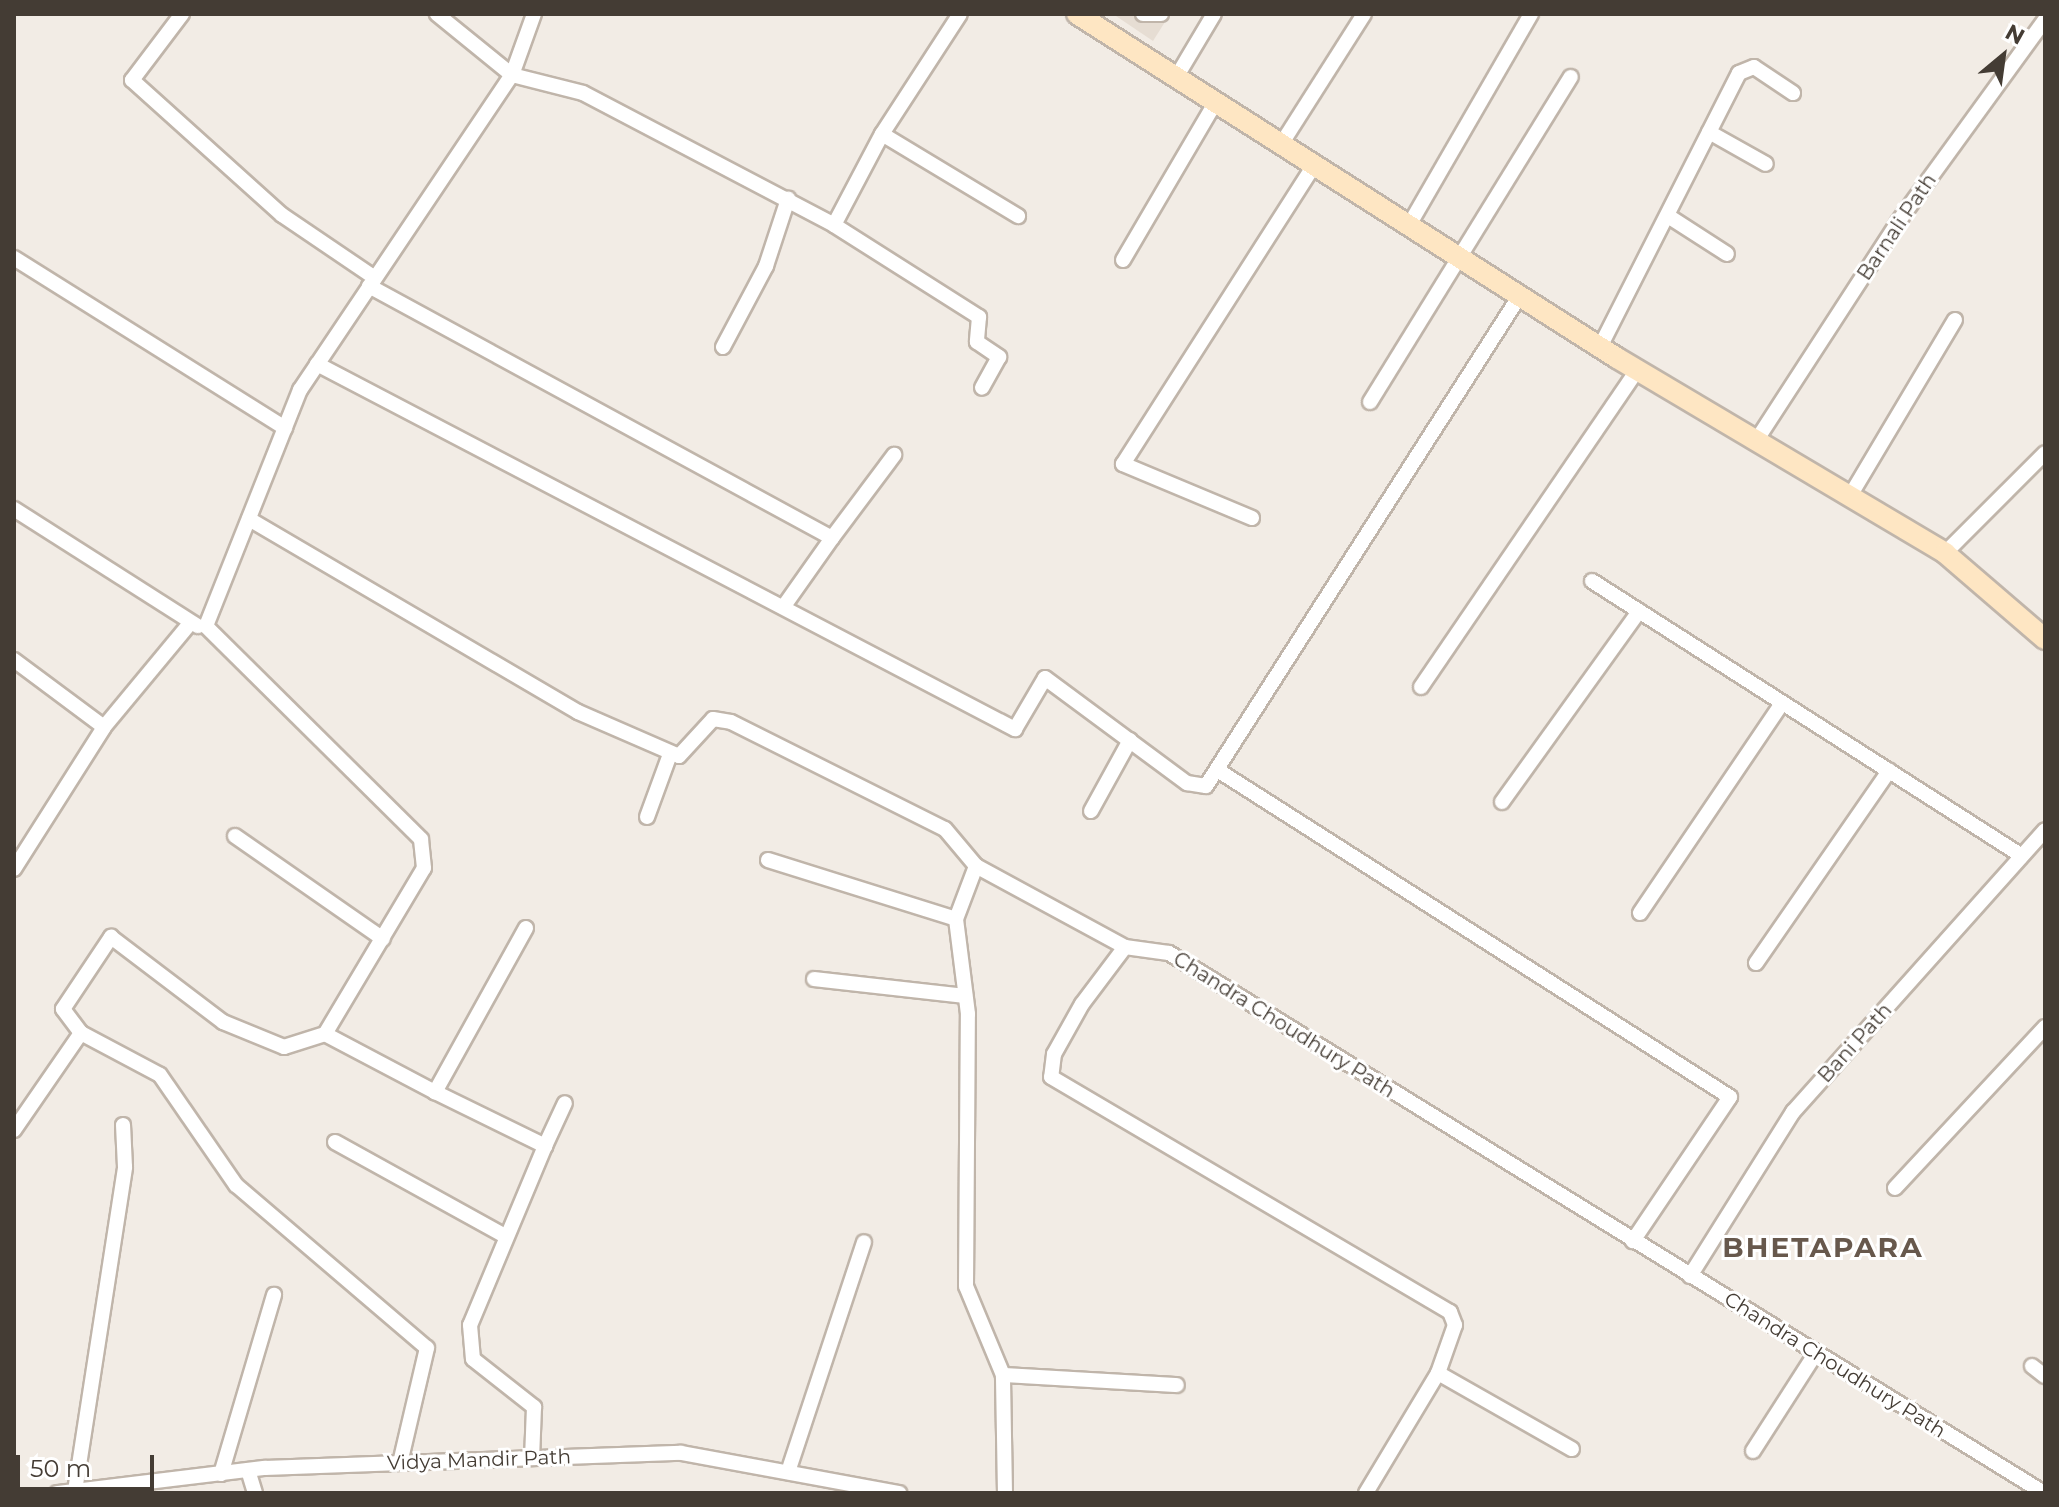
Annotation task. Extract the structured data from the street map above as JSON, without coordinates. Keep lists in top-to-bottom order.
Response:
{
  "streets": {
    "street": [
      "Barnali Path",
      "Chandra Choudhury Path",
      "Bani Path",
      "Vidya Mandir Path"
    ]
  },
  "crossings": [
    ["Chandra Choudhury Path", "Bani Path"]
  ],
  "districts": ["BHETAPARA"],
  "scale_bar": "50 m",
  "north": "top right"
}
